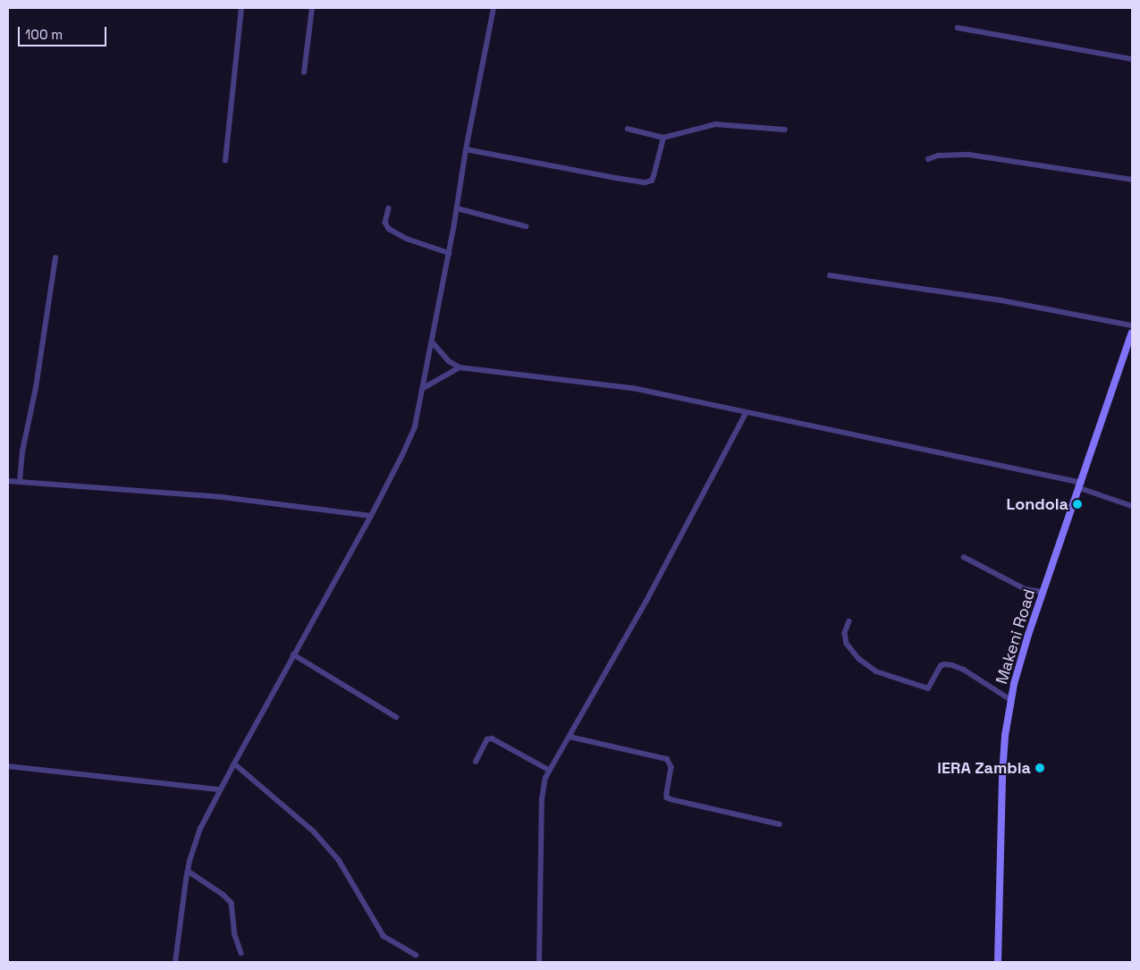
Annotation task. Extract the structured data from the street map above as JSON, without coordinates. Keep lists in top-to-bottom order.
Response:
{
  "streets": {
    "main road": ["Makeni Road"]
  },
  "places": ["Londola", "iERA Zambia"],
  "scale_bar": "100 m"
}
